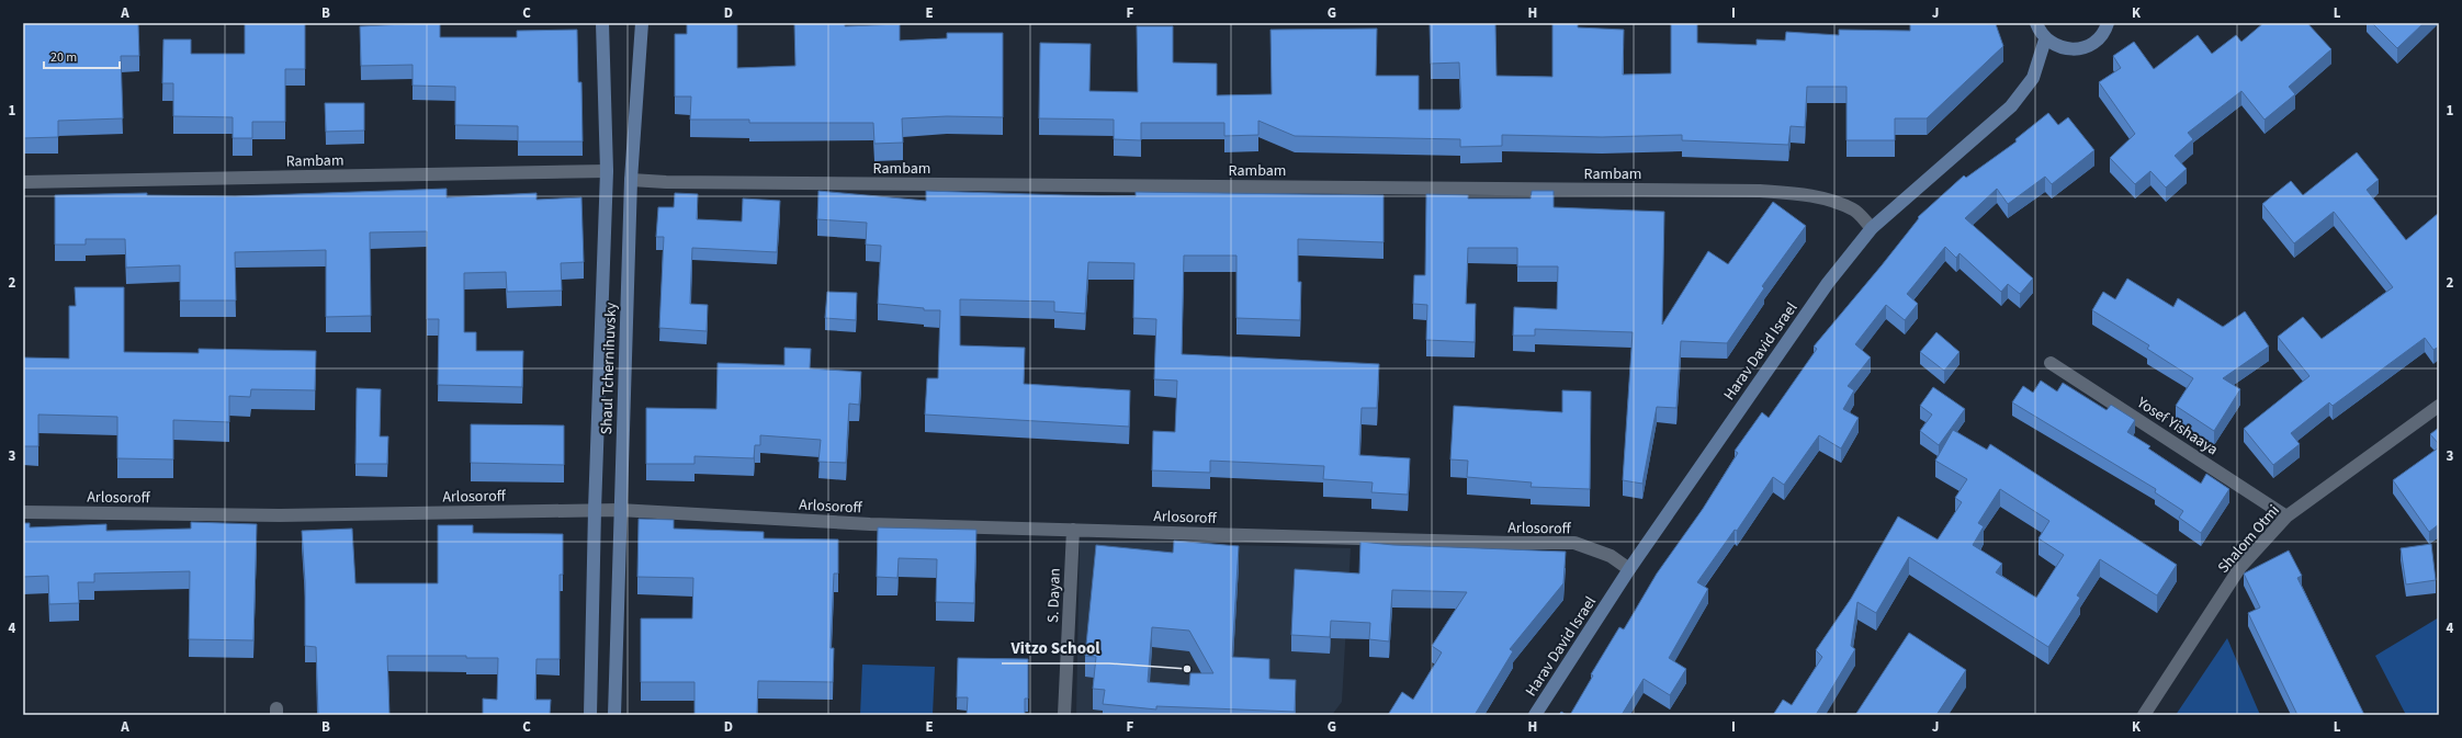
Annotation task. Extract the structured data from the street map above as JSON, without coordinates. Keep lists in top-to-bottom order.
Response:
{
  "streets": {
    "street": [
      "Rambam",
      "Harav David Israel",
      "Shaul Tchernihuvsky",
      "Yosef Yishaaya",
      "Arlosoroff",
      "Shalom Otmi",
      "S. Dayan"
    ]
  },
  "crossings": [
    ["Rambam", "Harav David Israel"],
    ["Rambam", "Shaul Tchernihuvsky"],
    ["Harav David Israel", "Arlosoroff"],
    ["Shaul Tchernihuvsky", "Arlosoroff"],
    ["Yosef Yishaaya", "Shalom Otmi"],
    ["Arlosoroff", "S. Dayan"]
  ],
  "places": ["Vitzo School"],
  "scale_bar": "20 m",
  "grid": {
    "columns": [
      "A",
      "B",
      "C",
      "D",
      "E",
      "F",
      "G",
      "H",
      "I",
      "J",
      "K",
      "L"
    ],
    "rows": [
      "1",
      "2",
      "3",
      "4"
    ]
  }
}
